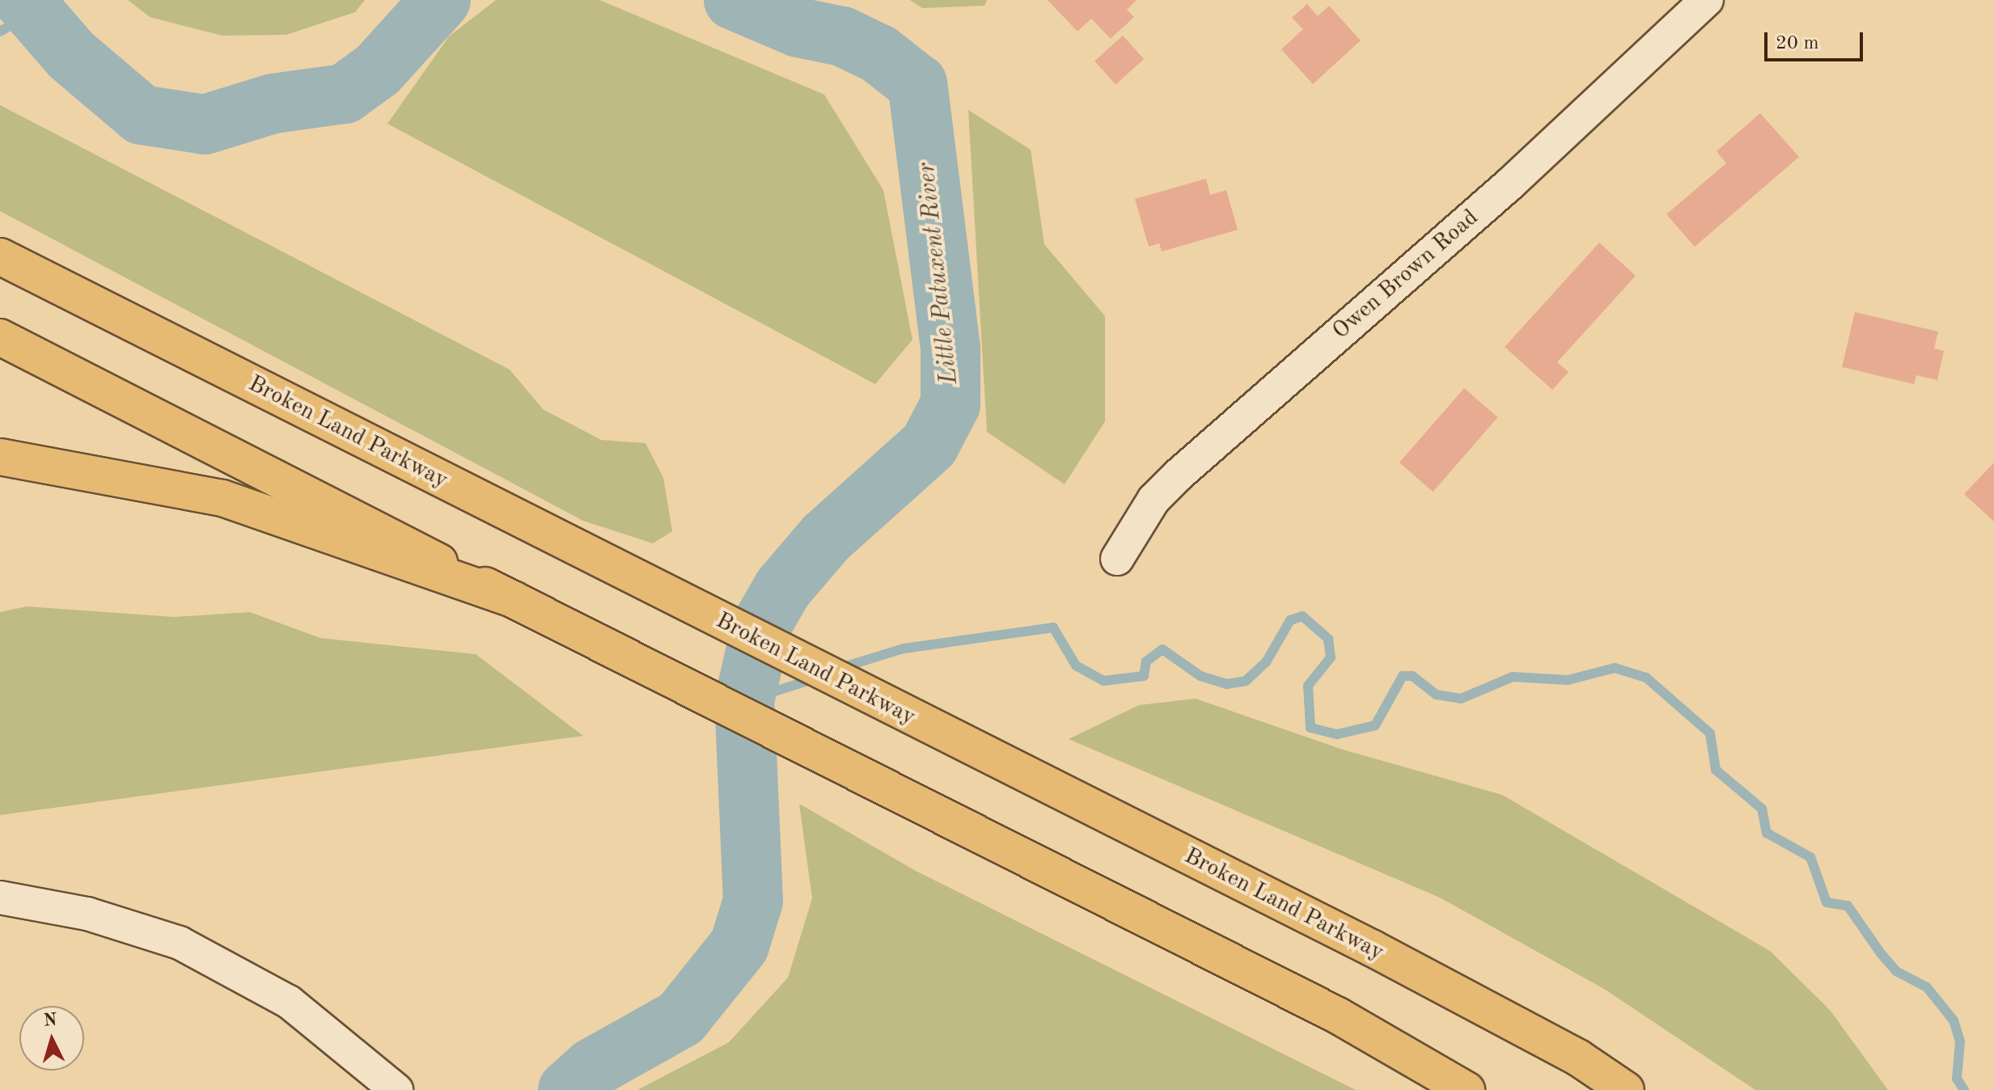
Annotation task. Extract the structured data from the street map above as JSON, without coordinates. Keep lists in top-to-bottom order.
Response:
{
  "streets": {
    "main road": ["Broken Land Parkway"],
    "street": ["Owen Brown Road"]
  },
  "water": ["Little Patuxent River"],
  "scale_bar": "20 m",
  "north": "top"
}
